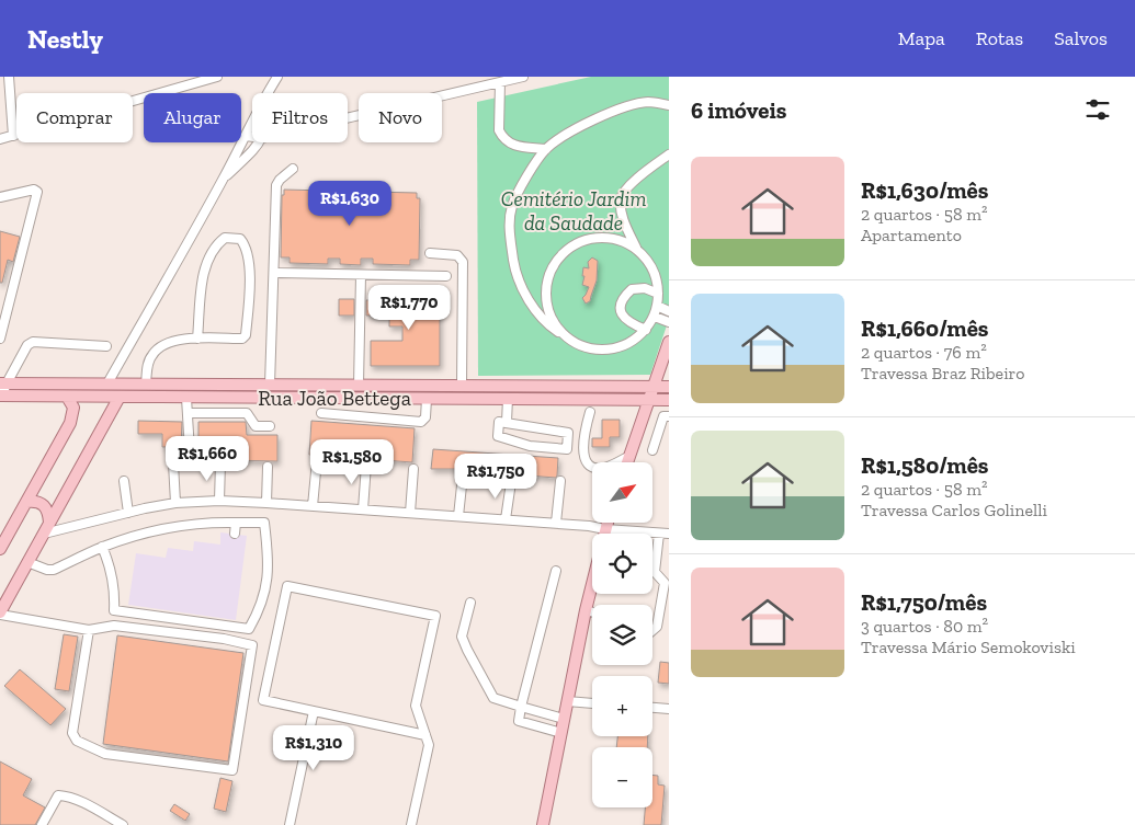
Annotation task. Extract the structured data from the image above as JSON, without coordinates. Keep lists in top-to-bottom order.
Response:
{
  "streets": {
    "main road": ["Rua João Bettega"]
  },
  "parks": ["Cemitério Jardim da Saudade"],
  "north": "top right",
  "page": {
    "header": "Nestly",
    "nav": ["Mapa", "Rotas", "Salvos"],
    "heading": "6 imóveis",
    "chip": [
      "Comprar",
      "Alugar",
      "Filtros",
      "Novo"
    ],
    "list": [
      {
        "name": "R$1,630/mês",
        "note": "2 quartos · 58 m² · Apartamento"
      },
      {
        "name": "R$1,660/mês",
        "note": "2 quartos · 76 m² · Travessa Braz Ribeiro"
      },
      {
        "name": "R$1,580/mês",
        "note": "2 quartos · 58 m² · Travessa Carlos Golinelli"
      },
      {
        "name": "R$1,750/mês",
        "note": "3 quartos · 80 m² · Travessa Mário Semokoviski"
      }
    ],
    "price": [
      "R$1,630",
      "R$1,770",
      "R$1,660",
      "R$1,580",
      "R$1,750",
      "R$1,310"
    ],
    "map_buttons": ["+", "−"]
  }
}
